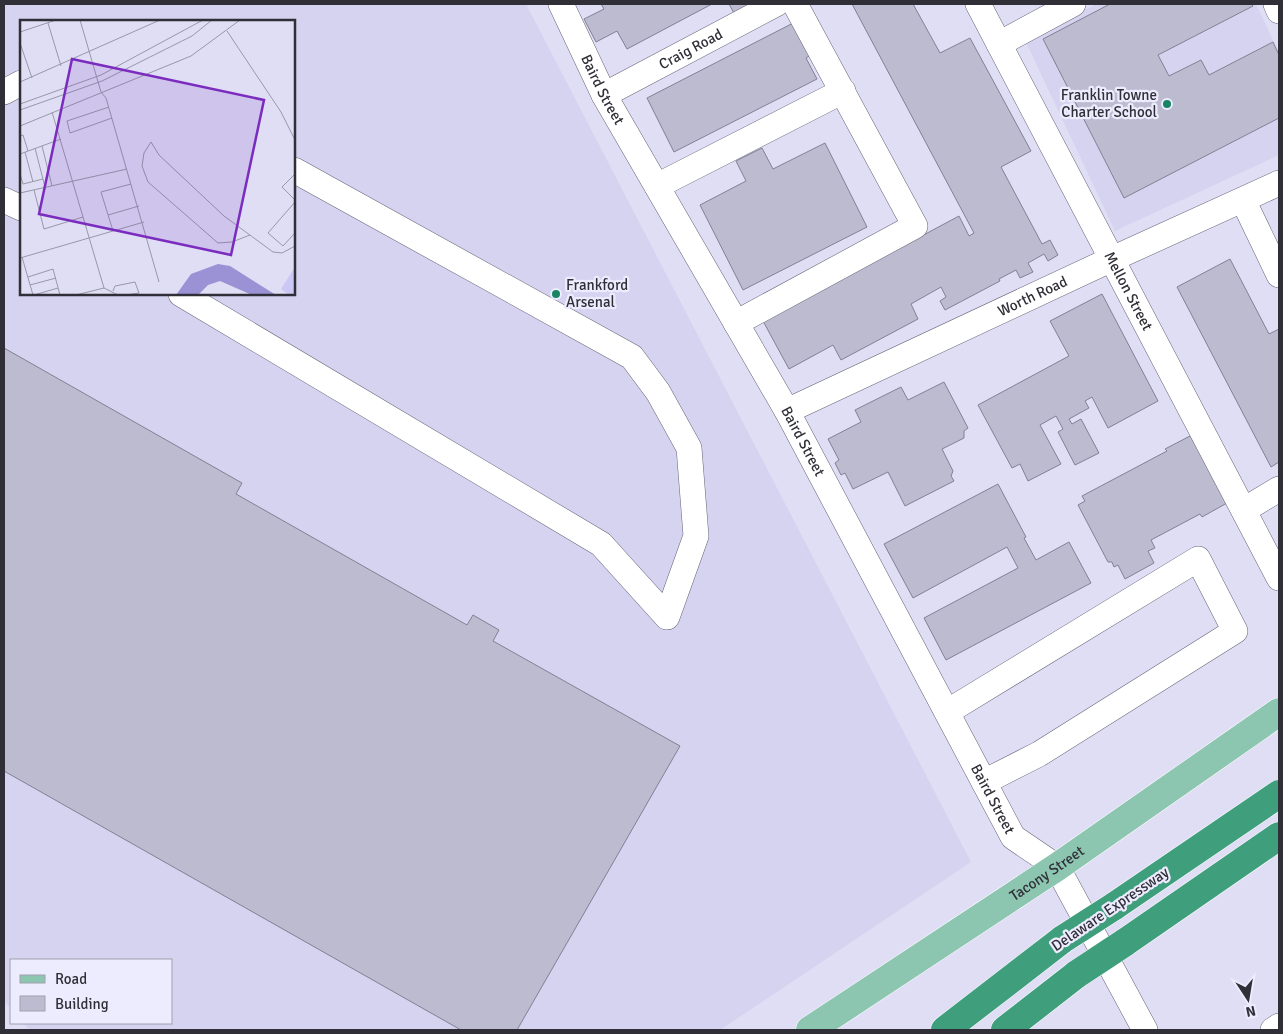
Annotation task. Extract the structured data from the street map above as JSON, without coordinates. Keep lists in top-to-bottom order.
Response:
{
  "streets": {
    "highway": ["Delaware Expressway"],
    "main road": ["Tacony Street"],
    "street": [
      "Craig Road",
      "Baird Street",
      "Mellon Street",
      "Worth Road"
    ]
  },
  "crossings": [
    ["Craig Road", "Baird Street"],
    ["Baird Street", "Worth Road"],
    ["Baird Street", "Tacony Street"],
    ["Mellon Street", "Worth Road"]
  ],
  "places": ["Franklin Towne Charter School", "Frankford Arsenal"],
  "legend": ["Road", "Building"],
  "north": "bottom"
}
